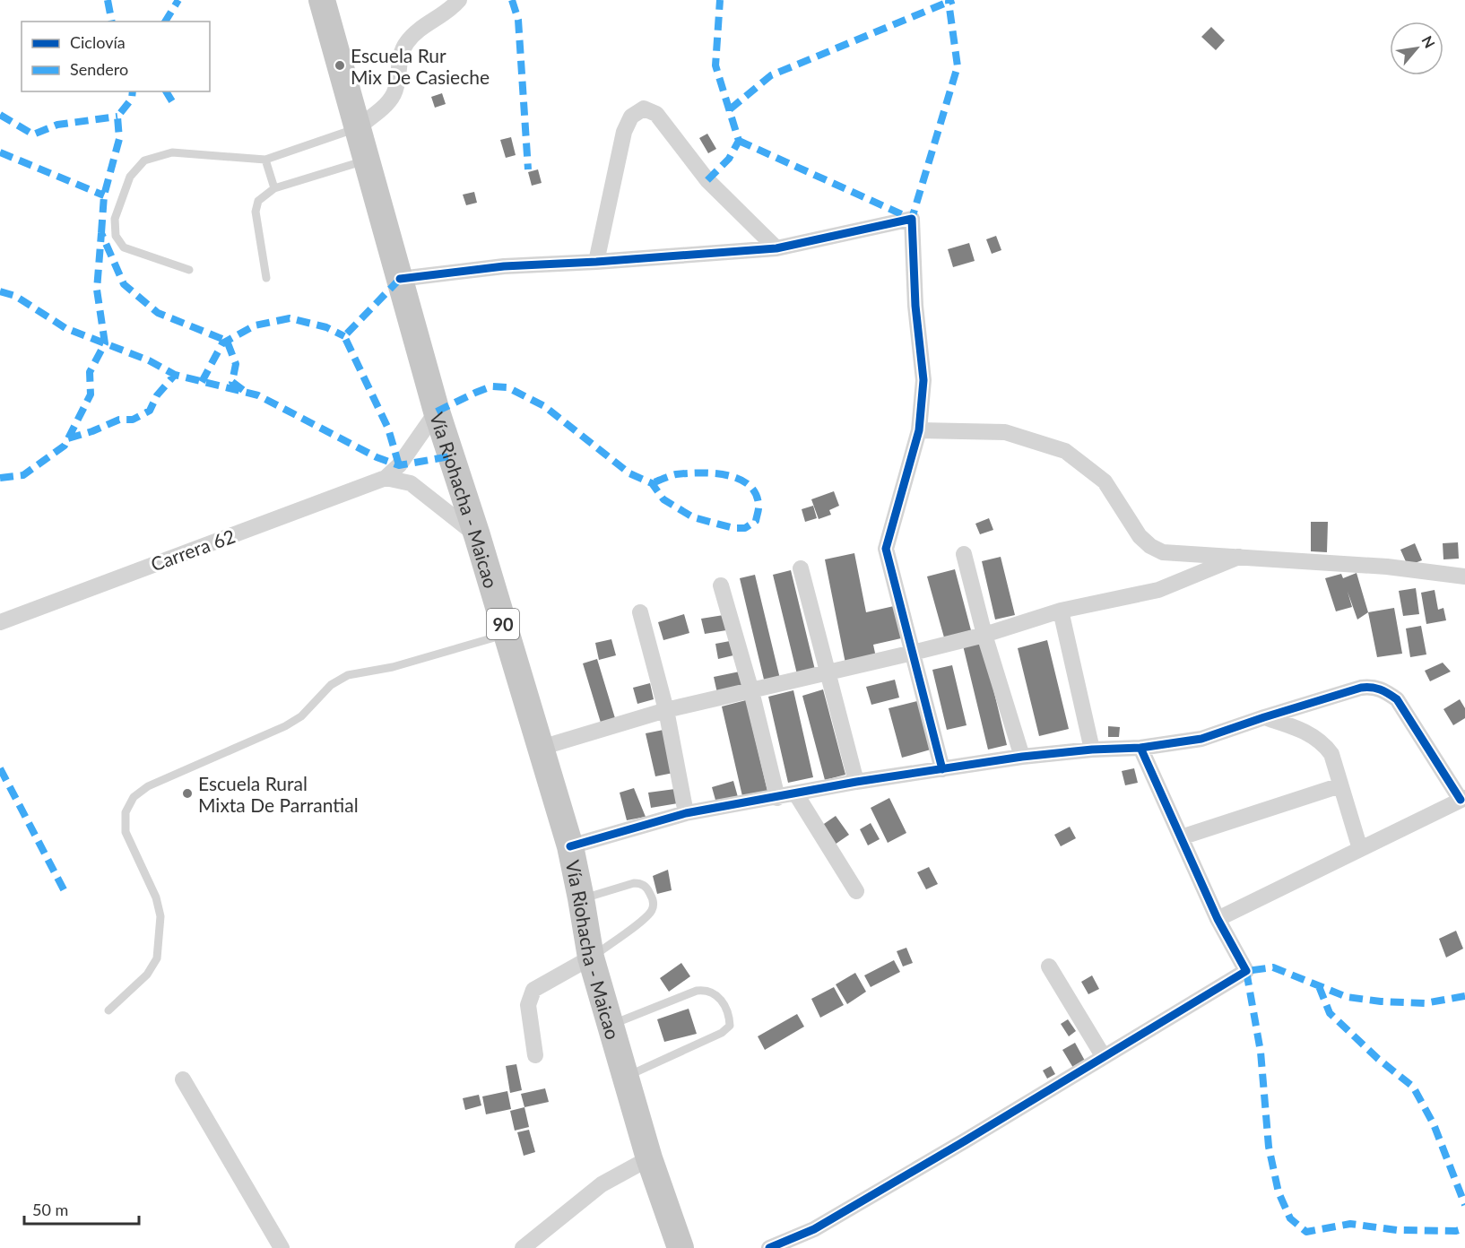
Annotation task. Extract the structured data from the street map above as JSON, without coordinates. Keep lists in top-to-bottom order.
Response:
{
  "streets": {
    "highway": ["Vía Riohacha - Maicao", "90"],
    "street": ["Carrera 62"]
  },
  "crossings": [
    ["Vía Riohacha - Maicao", "Carrera 62"]
  ],
  "places": ["Escuela Rur Mix De Casieche", "Escuela Rural Mixta De Parrantial"],
  "legend": ["Ciclovía", "Sendero"],
  "scale_bar": "50 m",
  "north": "top right"
}
